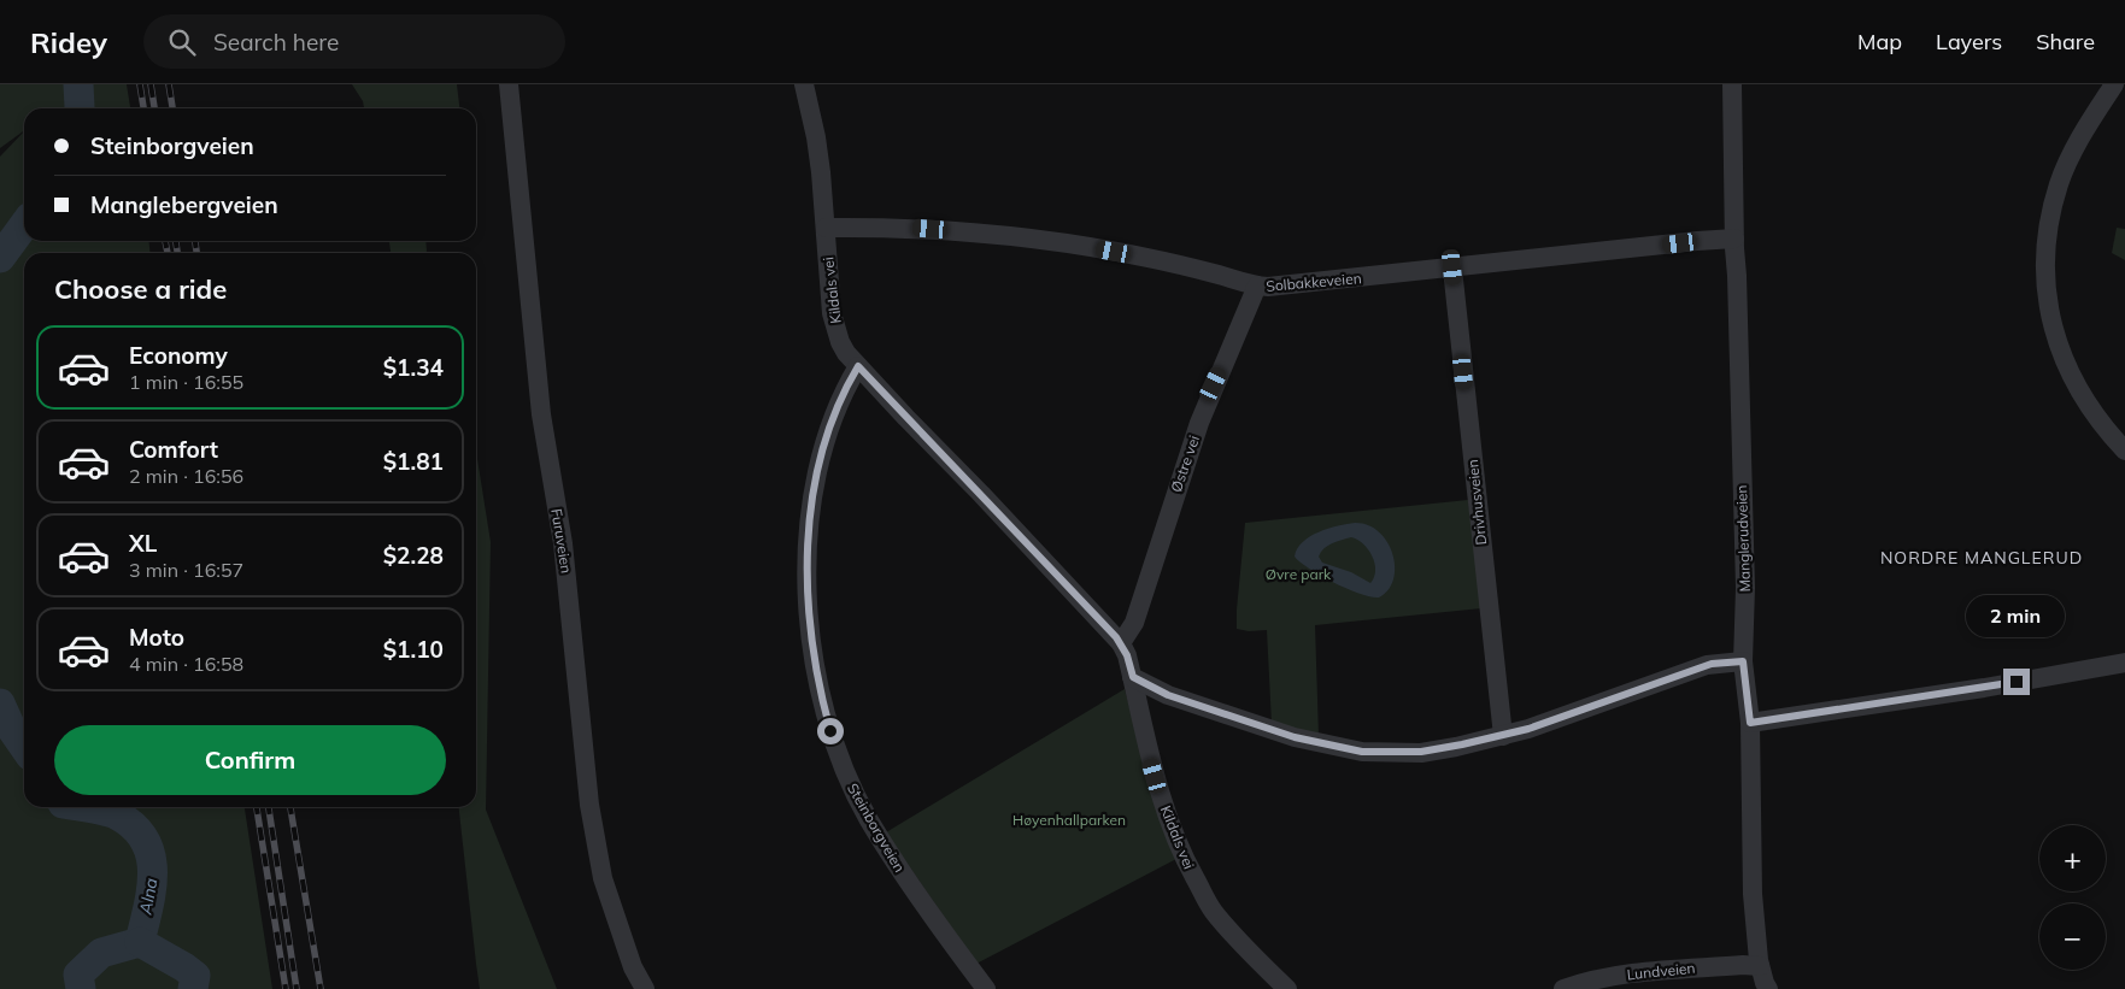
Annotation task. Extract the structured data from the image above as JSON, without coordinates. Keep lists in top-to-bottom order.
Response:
{
  "streets": {
    "street": [
      "Solbakkeveien",
      "Kildals vei",
      "Østre vei",
      "Drivhusveien",
      "Manglerudveien",
      "Furuveien",
      "Steinborgveien",
      "Lundveien"
    ]
  },
  "crossings": [
    ["Solbakkeveien", "Kildals vei"],
    ["Solbakkeveien", "Østre vei"],
    ["Solbakkeveien", "Drivhusveien"],
    ["Solbakkeveien", "Manglerudveien"],
    ["Kildals vei", "Østre vei"],
    ["Kildals vei", "Steinborgveien"],
    ["Manglerudveien", "Lundveien"]
  ],
  "districts": ["NORDRE MANGLERUD"],
  "water": ["Alna"],
  "parks": ["Øvre park", "Høyenhallparken"],
  "page": {
    "header": "Ridey",
    "search": "Search here",
    "nav": ["Map", "Layers", "Share"],
    "banner": ["Steinborgveien", "Manglebergveien"],
    "heading": "Choose a ride",
    "list": [
      {
        "name": "Economy",
        "note": "1 min · 16:55",
        "value": "$1.34"
      },
      {
        "name": "Comfort",
        "note": "2 min · 16:56",
        "value": "$1.81"
      },
      {
        "name": "XL",
        "note": "3 min · 16:57",
        "value": "$2.28"
      },
      {
        "name": "Moto",
        "note": "4 min · 16:58",
        "value": "$1.10"
      }
    ],
    "bubble": "2 min",
    "buttons": "Confirm",
    "map_buttons": ["+", "−"]
  }
}
